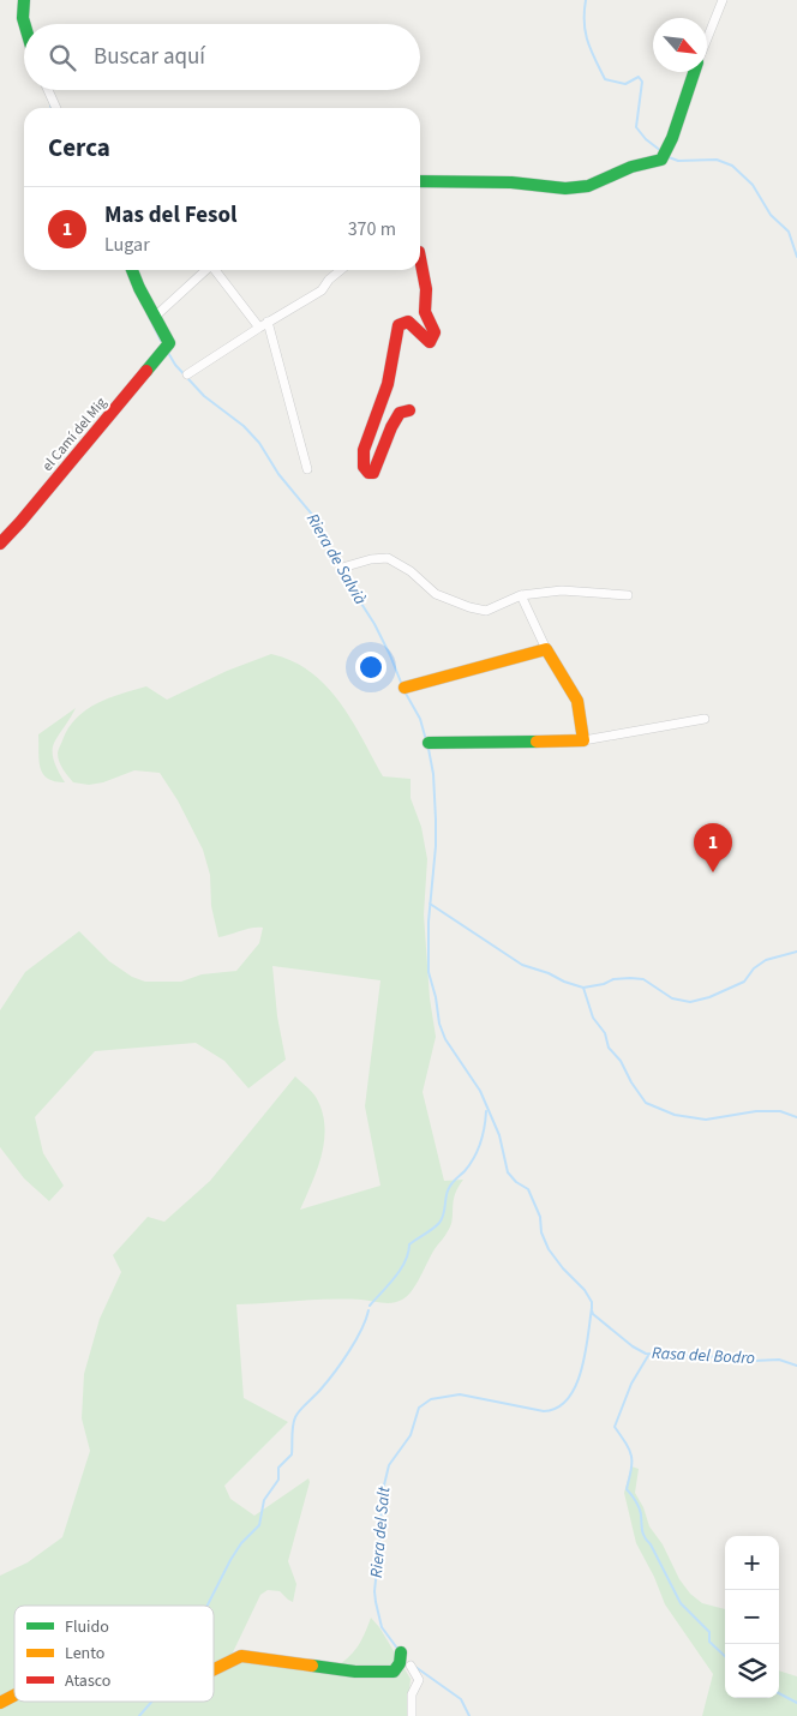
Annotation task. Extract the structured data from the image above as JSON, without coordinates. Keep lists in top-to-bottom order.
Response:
{
  "streets": {
    "street": ["el Camí del Mig"]
  },
  "water": ["Riera de Salvià", "Rasa del Bodro", "Riera del Salt"],
  "legend": ["Fluido", "Lento", "Atasco"],
  "north": "bottom right",
  "page": {
    "search": "Buscar aquí",
    "heading": "Cerca",
    "list": [
      {
        "mark": "1",
        "name": "Mas del Fesol",
        "note": "Lugar",
        "value": "370 m"
      }
    ],
    "pins": "1",
    "map_buttons": ["+", "−"]
  }
}
